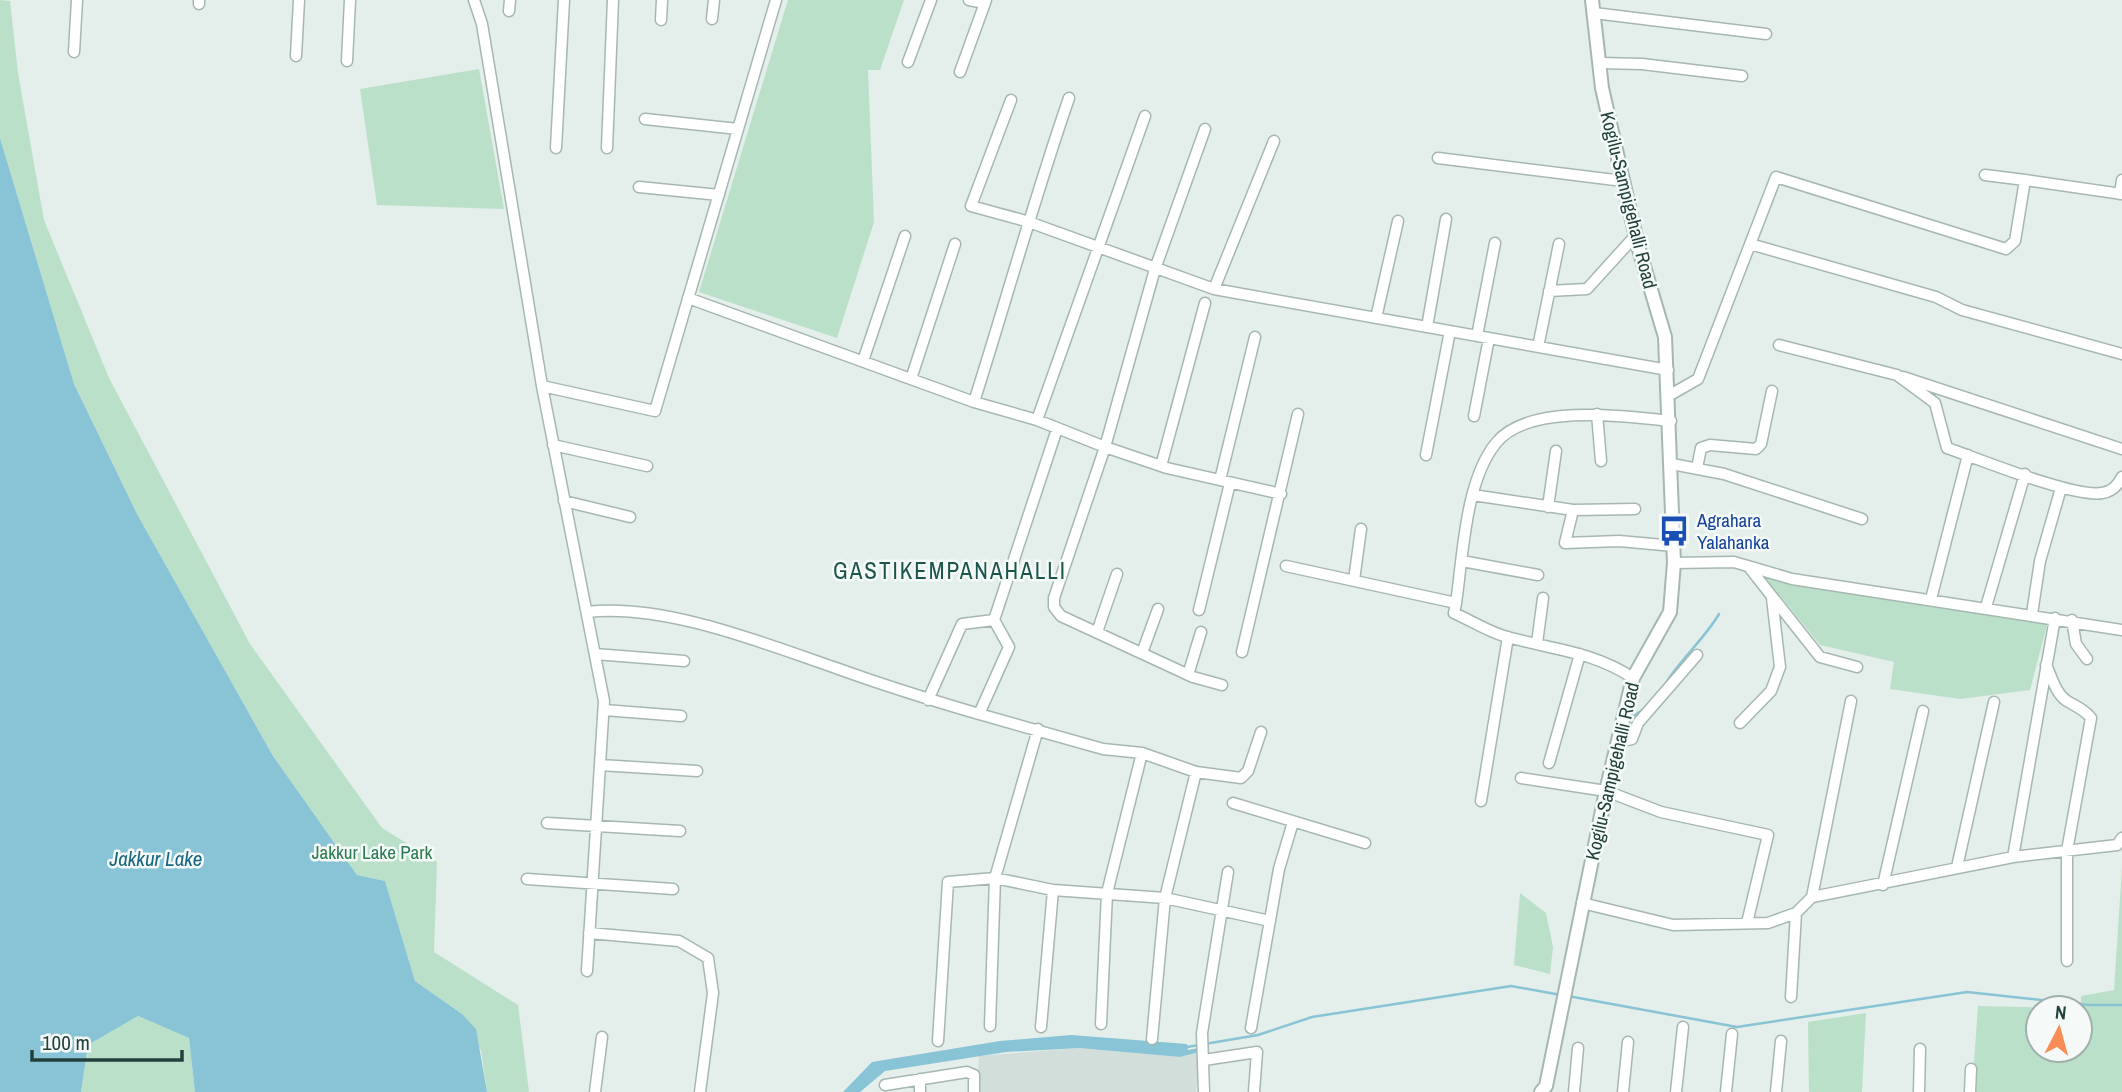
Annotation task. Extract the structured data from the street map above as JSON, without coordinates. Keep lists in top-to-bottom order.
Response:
{
  "streets": {
    "street": ["Kogilu-Sampigehalli Road"]
  },
  "districts": ["GASTIKEMPANAHALLI"],
  "water": ["Jakkur Lake"],
  "parks": ["Jakkur Lake Park"],
  "places": {
    "bus stop": ["Agrahara Yalahanka"]
  },
  "scale_bar": "100 m",
  "north": "top"
}
